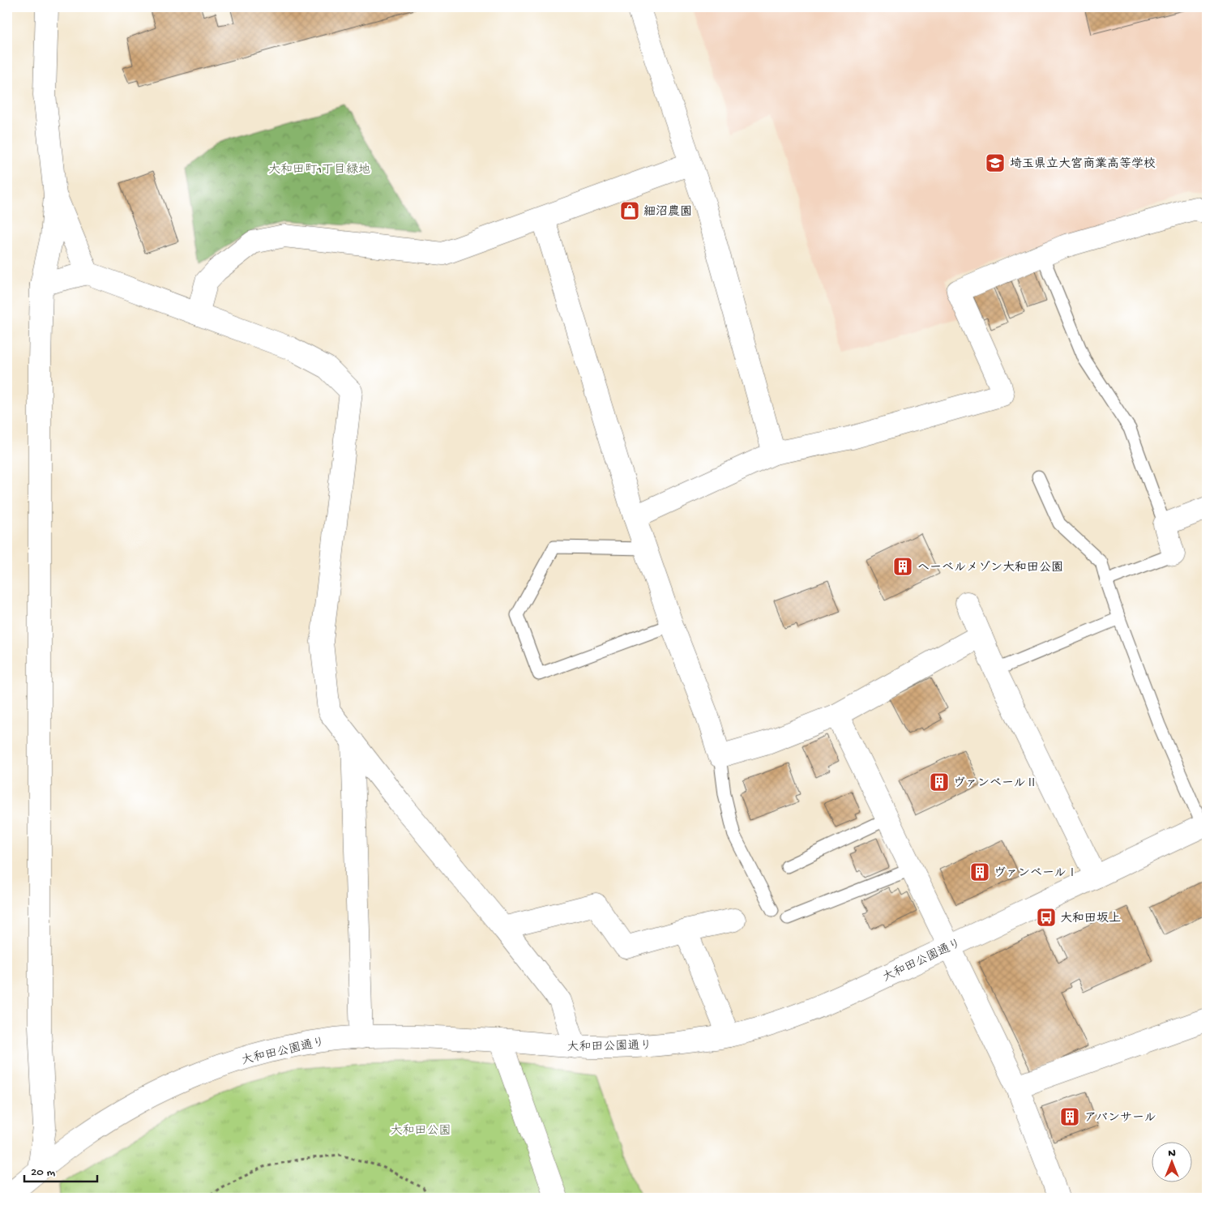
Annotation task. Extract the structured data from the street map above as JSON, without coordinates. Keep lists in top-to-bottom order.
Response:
{
  "streets": {
    "street": ["大和田公園通り"]
  },
  "parks": ["大和田町1丁目緑地", "大和田公園"],
  "places": {
    "school or university": ["埼玉県立大宮商業高等学校"],
    "shop": ["細沼農園"],
    "building": [
      "ヘーベルメゾン大和田公園",
      "ヴァンベールⅡ",
      "ヴァンベールⅠ",
      "アバンサール"
    ],
    "bus stop": ["大和田坂上"]
  },
  "scale_bar": "20 m",
  "north": "top"
}
